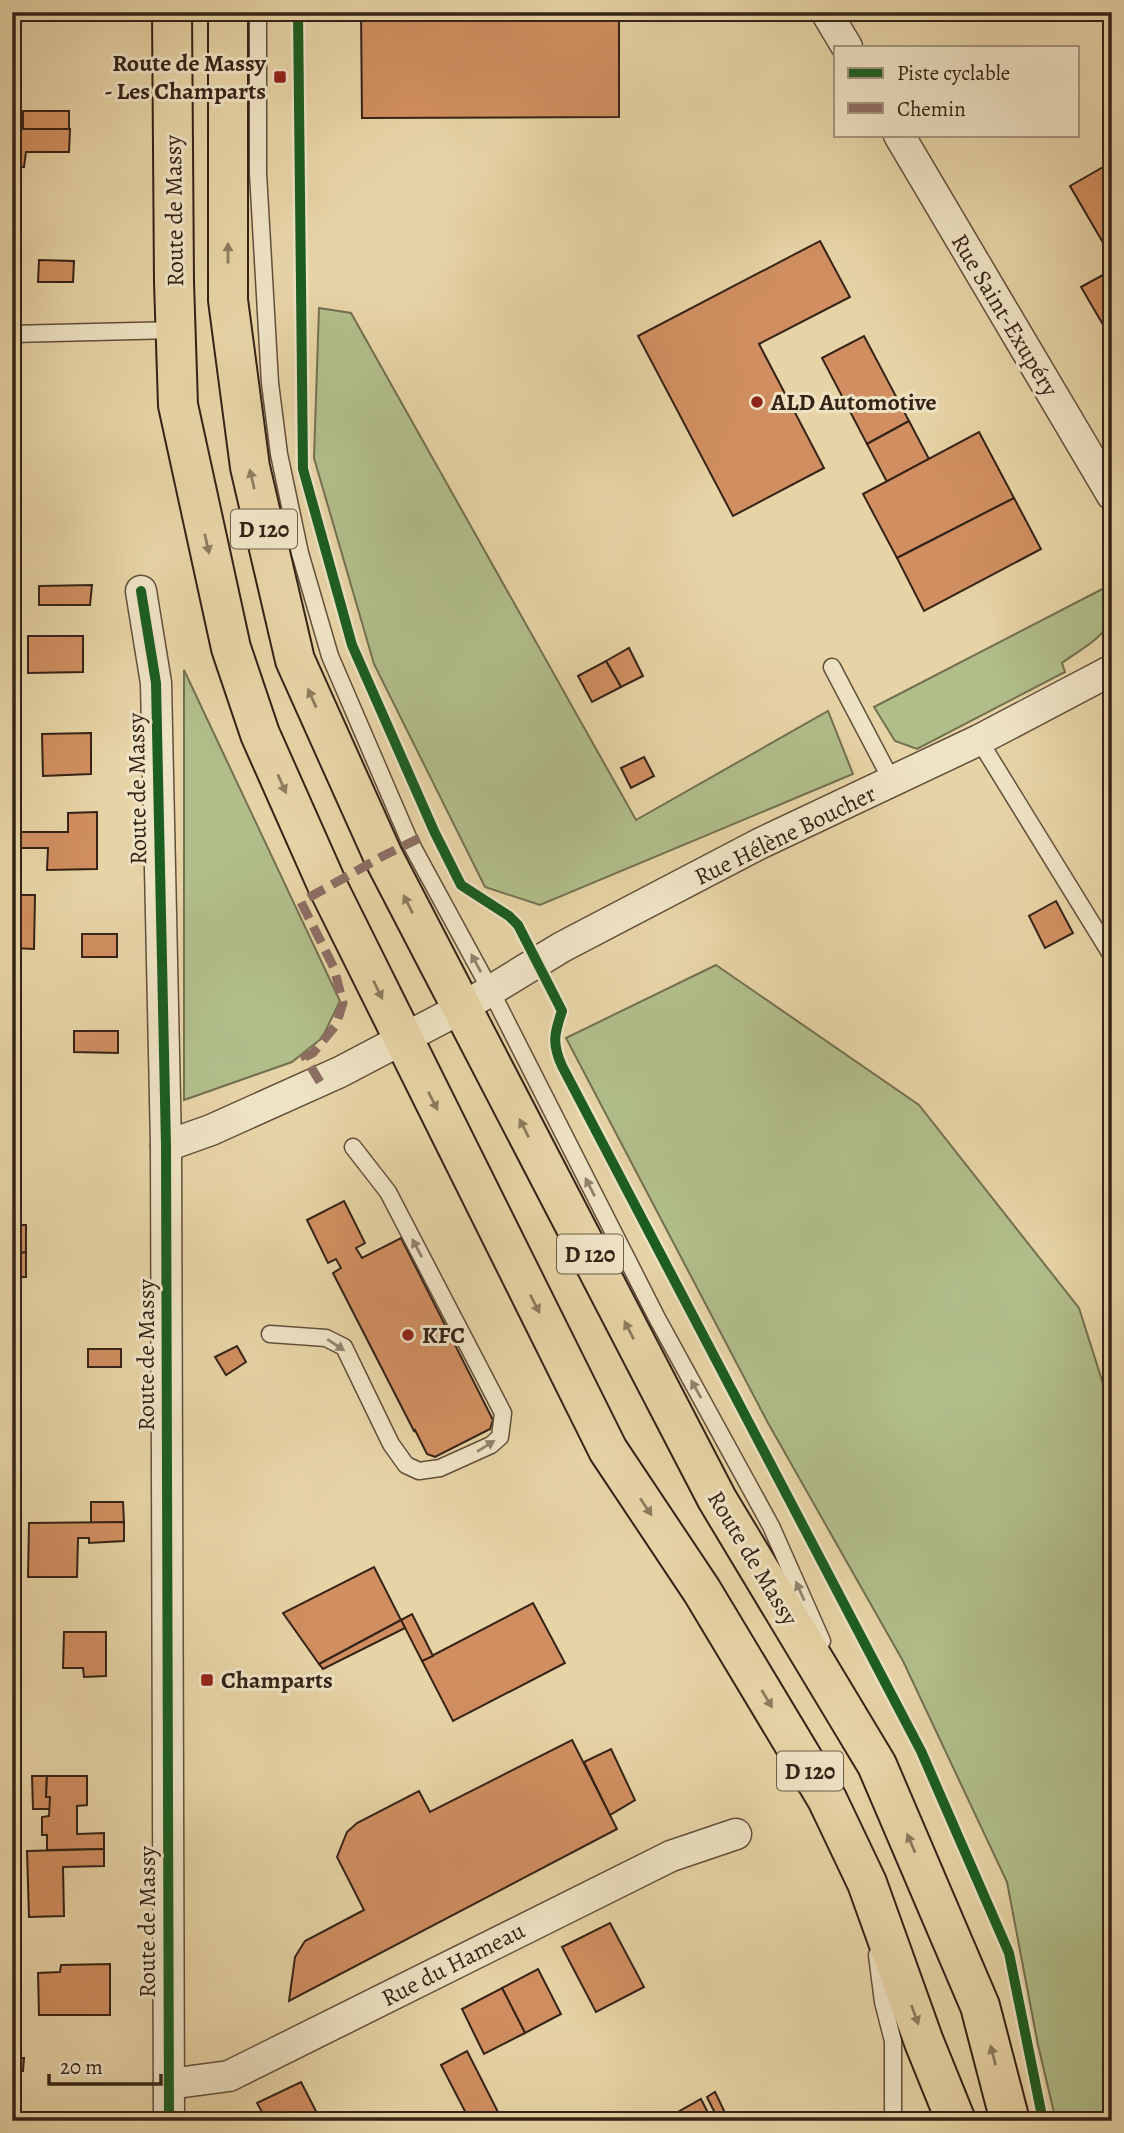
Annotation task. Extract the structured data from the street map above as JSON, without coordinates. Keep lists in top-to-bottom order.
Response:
{
  "streets": {
    "main road": ["Route de Massy", "D 120"],
    "street": ["Rue Saint-Exupéry", "Rue Hélène Boucher", "Rue du Hameau"]
  },
  "crossings": [
    ["Route de Massy", "Rue Hélène Boucher"],
    ["Route de Massy", "Rue du Hameau"]
  ],
  "places": {
    "transit": ["Route de Massy - Les Champarts", "Champarts"],
    "other": ["ALD Automotive", "KFC"]
  },
  "legend": ["Piste cyclable", "Chemin"],
  "scale_bar": "20 m"
}
